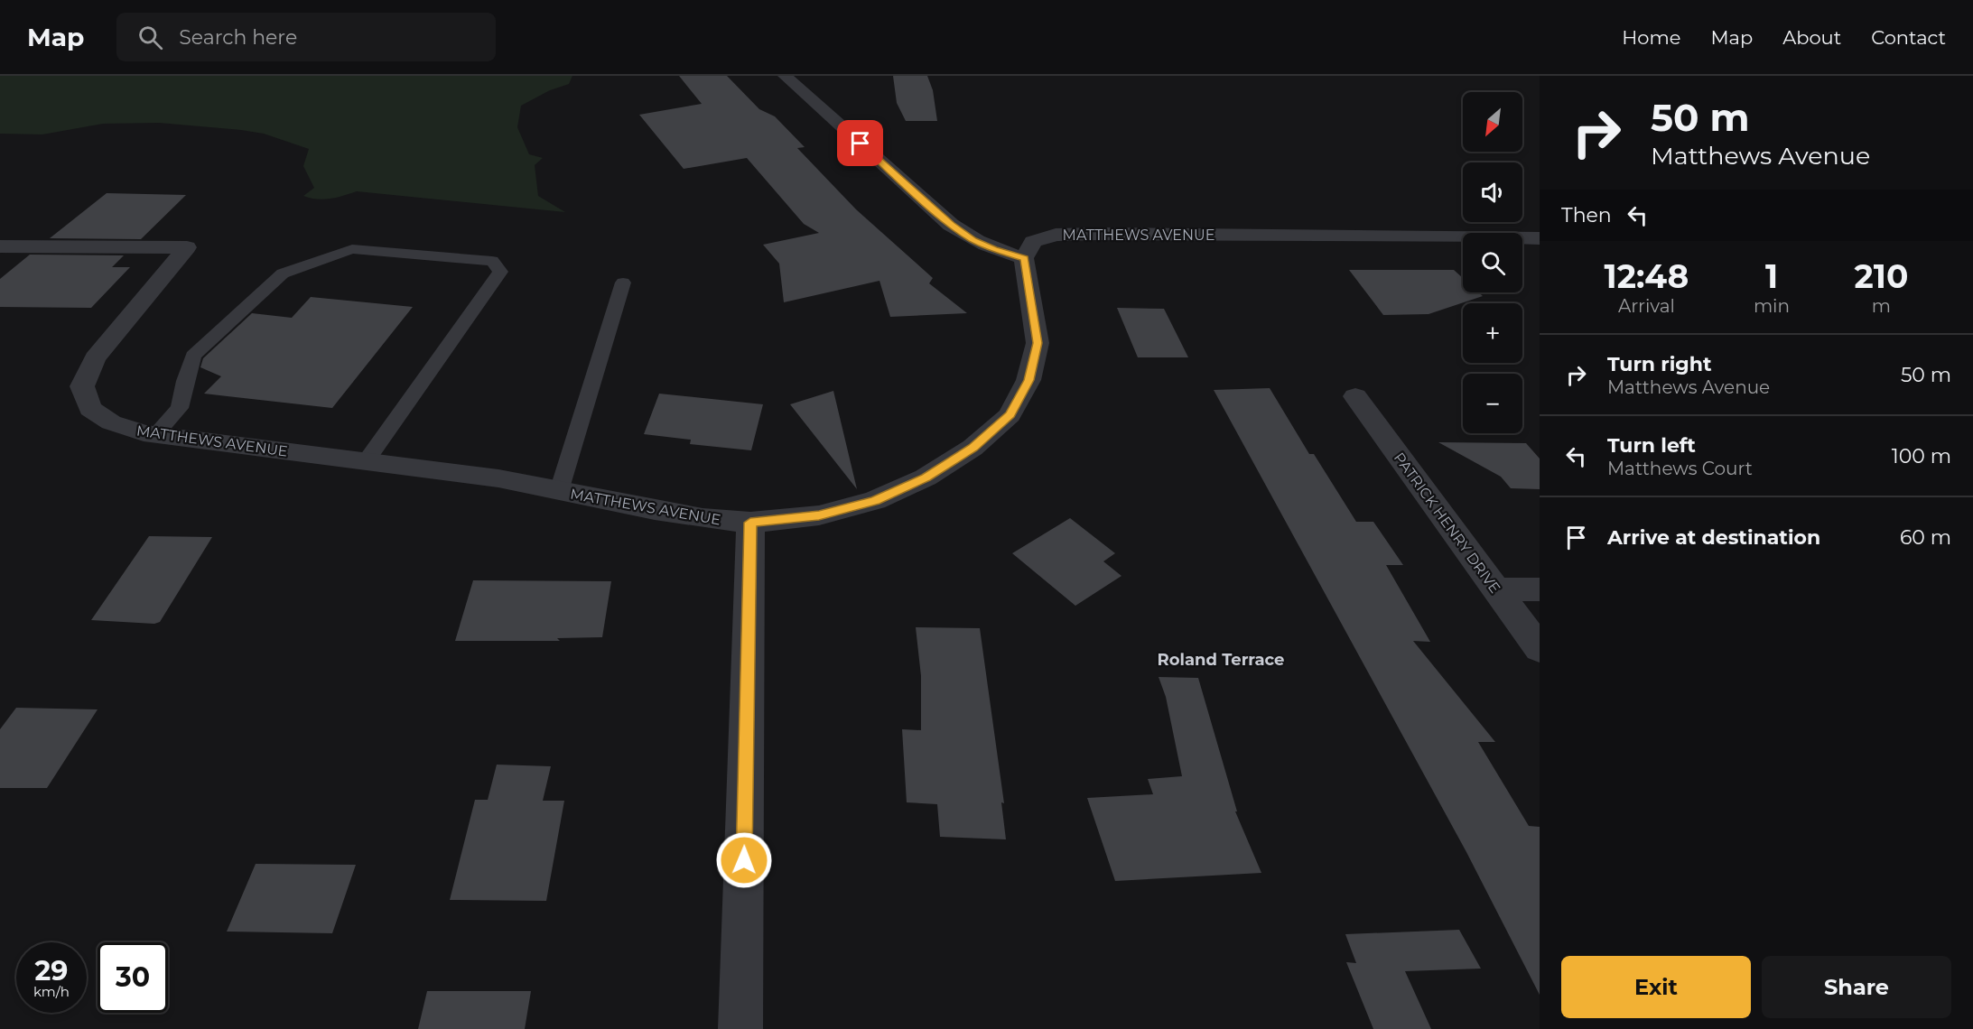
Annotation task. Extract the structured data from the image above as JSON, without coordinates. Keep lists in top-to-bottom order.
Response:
{
  "streets": {
    "street": ["MATTHEWS AVENUE", "PATRICK HENRY DRIVE"]
  },
  "districts": ["Roland Terrace"],
  "north": "bottom left",
  "page": {
    "header": "Map",
    "search": "Search here",
    "nav": [
      "Home",
      "Map",
      "About",
      "Contact"
    ],
    "turn": ["50 m", "Matthews Avenue"],
    "map_buttons": ["+", "−"],
    "then": "Then",
    "eta": [
      "12:48",
      "Arrival",
      "1",
      "min",
      "210",
      "m"
    ],
    "list": [
      {
        "name": "Turn right",
        "note": "Matthews Avenue",
        "value": "50 m"
      },
      {
        "name": "Turn left",
        "note": "Matthews Court",
        "value": "100 m"
      },
      {
        "name": "Arrive at destination",
        "value": "60 m"
      }
    ],
    "speed": "29 km/h",
    "limit": "30",
    "buttons": ["Exit", "Share"]
  }
}
